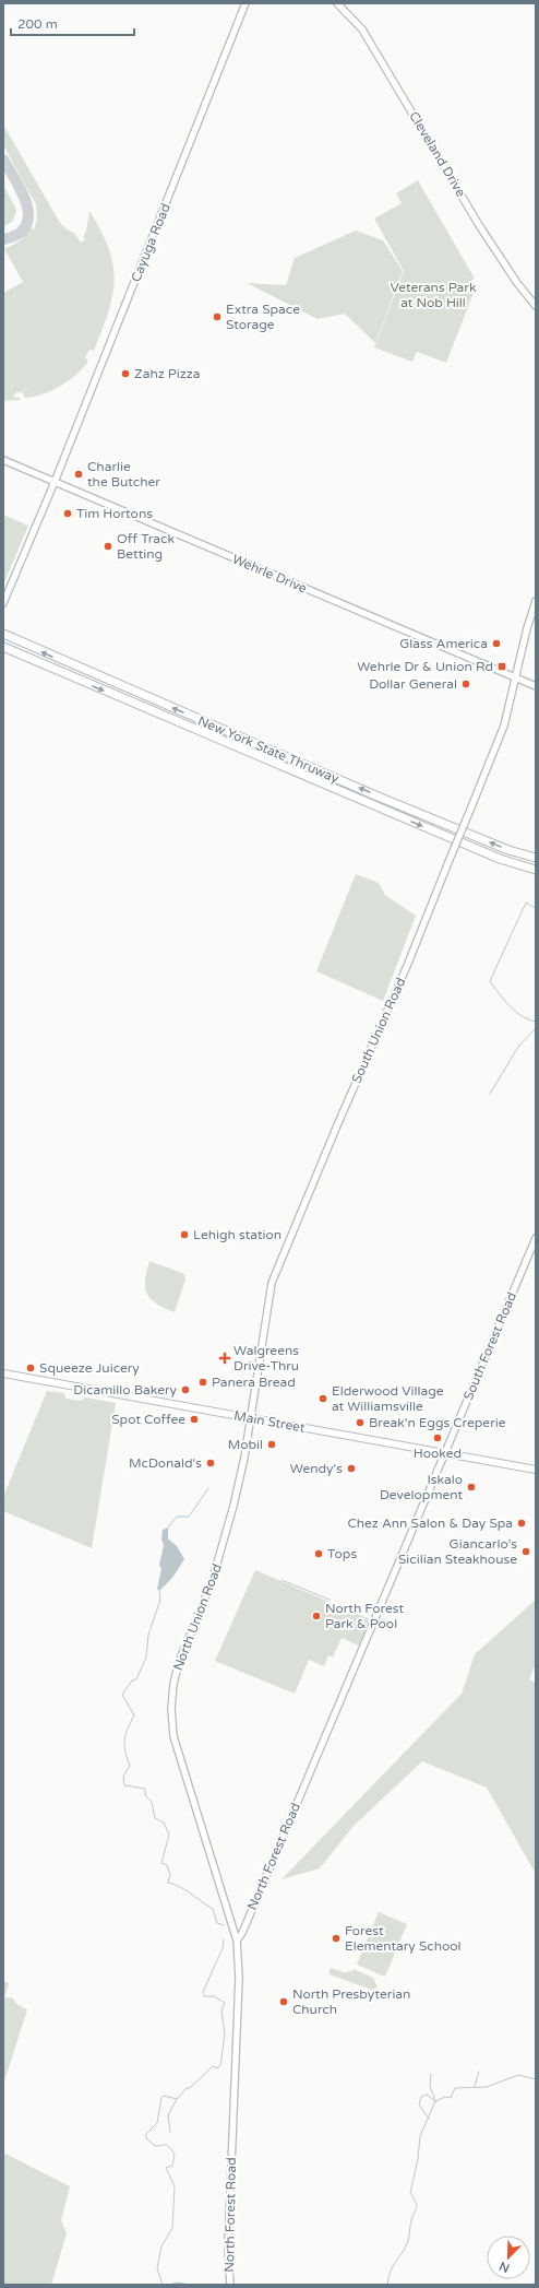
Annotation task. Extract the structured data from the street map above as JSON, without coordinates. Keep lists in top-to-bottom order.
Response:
{
  "streets": {
    "highway": ["New York State Thruway"],
    "main road": [
      "Cleveland Drive",
      "Cayuga Road",
      "Wehrle Drive",
      "South Union Road",
      "South Forest Road",
      "Main Street",
      "North Union Road",
      "North Forest Road"
    ]
  },
  "crossings": [
    ["Cayuga Road", "Wehrle Drive"],
    ["Wehrle Drive", "South Union Road"],
    ["South Union Road", "Main Street"],
    ["South Union Road", "North Union Road"],
    ["South Forest Road", "Main Street"],
    ["South Forest Road", "North Forest Road"],
    ["Main Street", "North Union Road"],
    ["Main Street", "North Forest Road"],
    ["North Union Road", "North Forest Road"]
  ],
  "parks": ["Veterans Park at Nob Hill"],
  "places": {
    "other": [
      "Extra Space Storage",
      "Zahz Pizza",
      "Charlie the Butcher",
      "Tim Hortons",
      "Off Track Betting",
      "Glass America",
      "Dollar General",
      "Lehigh station",
      "Squeeze Juicery",
      "Panera Bread",
      "Dicamillo Bakery",
      "Elderwood Village at Williamsville",
      "Spot Coffee",
      "Break'n Eggs Creperie",
      "Hooked",
      "Mobil",
      "McDonald's",
      "Wendy's",
      "Iskalo Development",
      "Chez Ann Salon & Day Spa",
      "Giancarlo’s Sicilian Steakhouse",
      "Tops",
      "North Forest Park & Pool",
      "Forest Elementary School",
      "North Presbyterian Church"
    ],
    "transit": ["Wehrle Dr & Union Rd"],
    "health": ["Walgreens Drive-Thru"]
  },
  "scale_bar": "200 m",
  "north": "bottom left"
}
